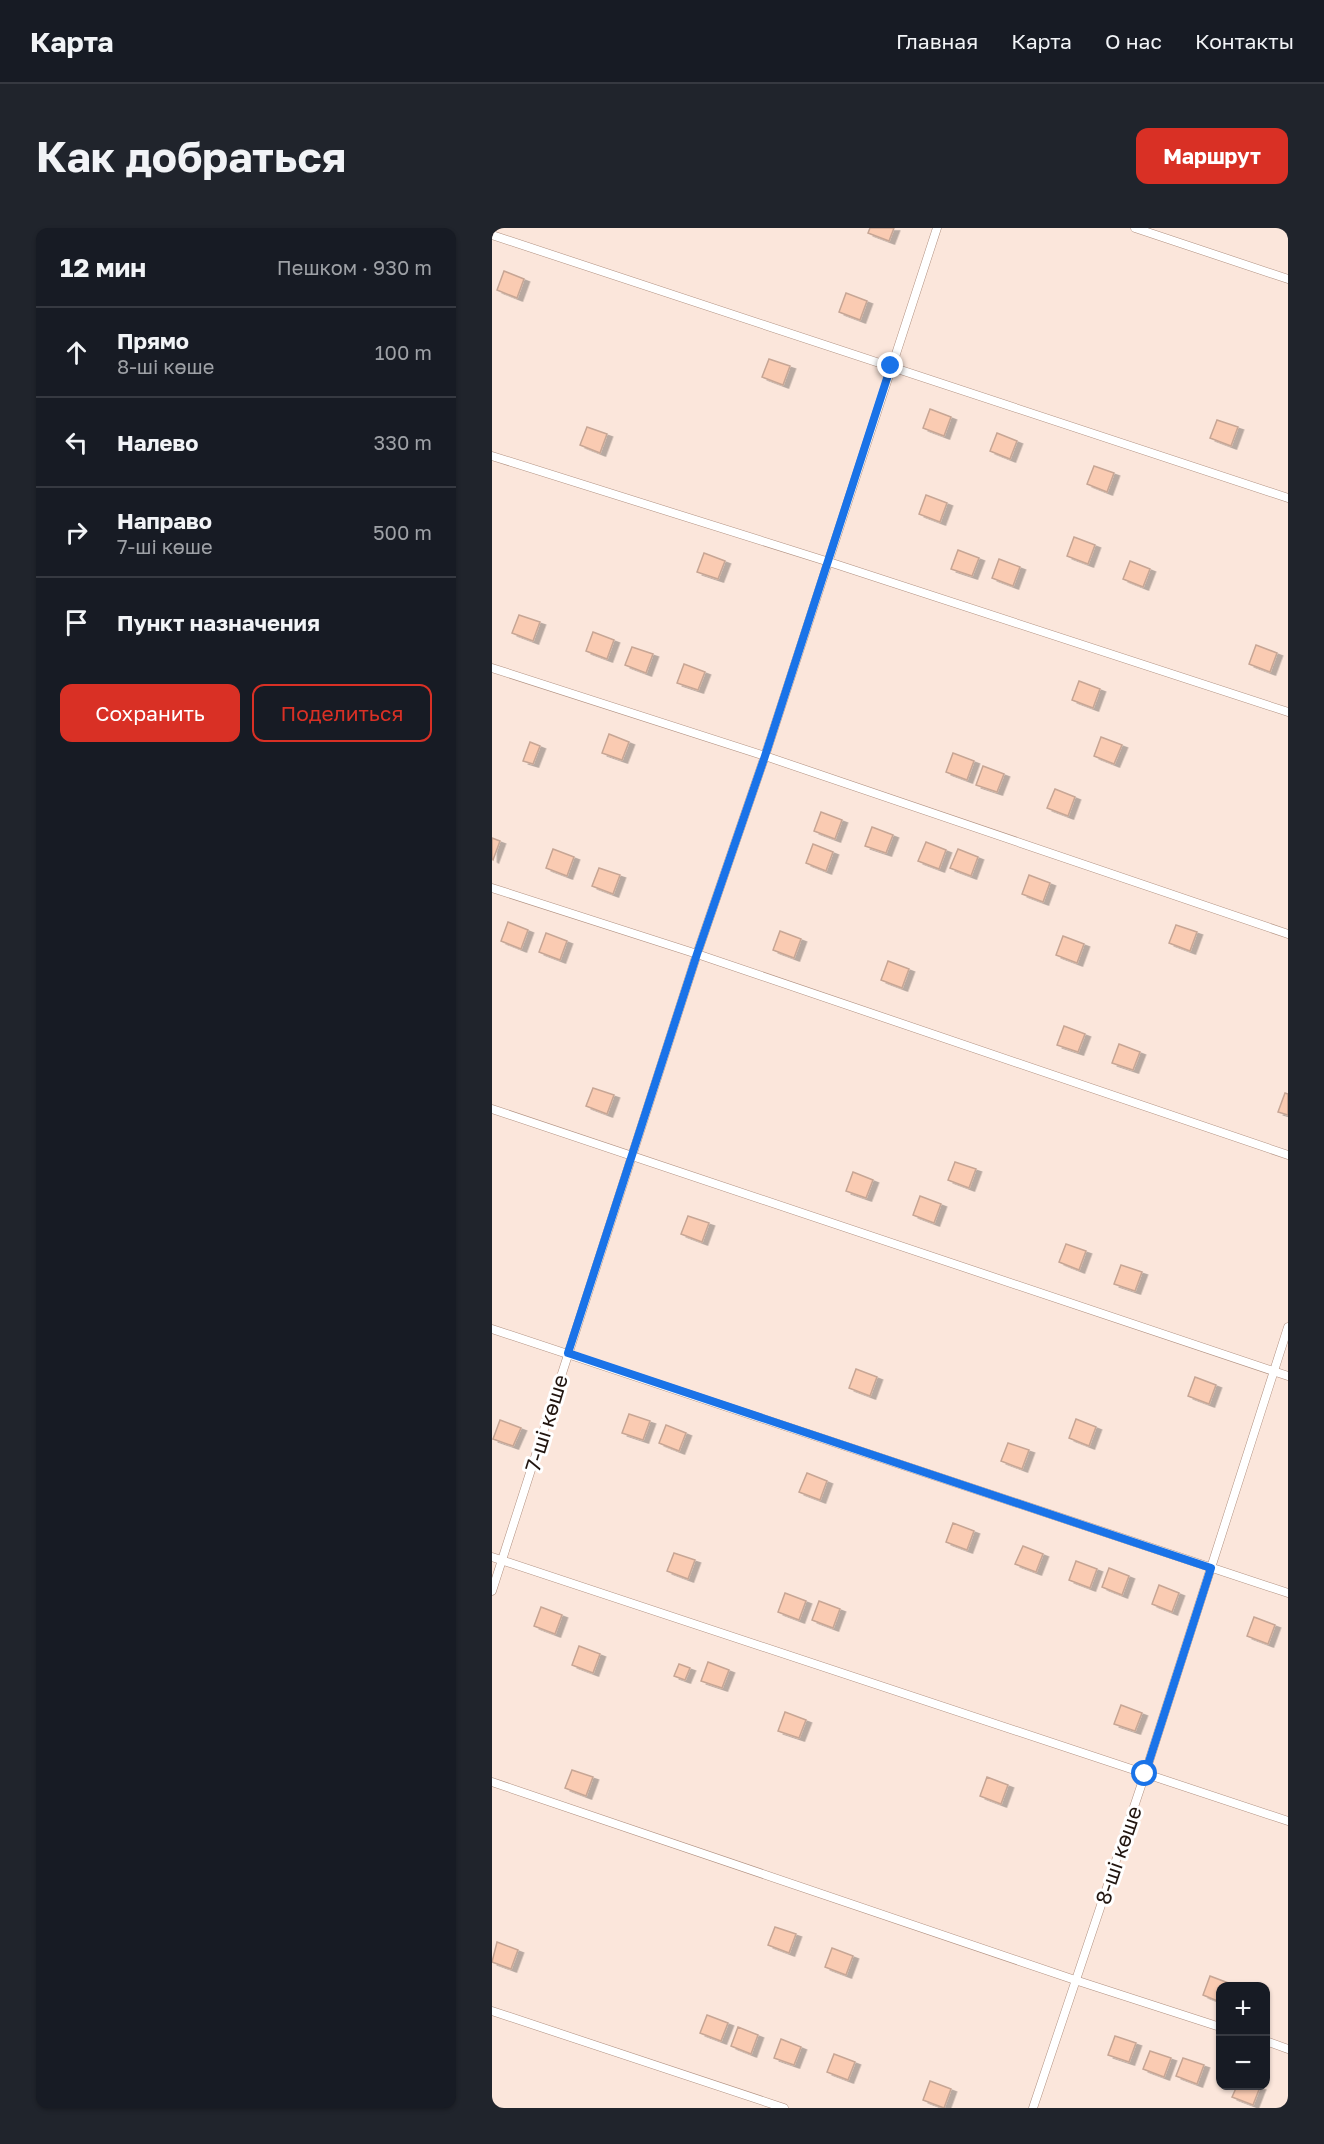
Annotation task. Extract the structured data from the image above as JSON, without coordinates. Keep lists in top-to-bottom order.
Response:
{
  "streets": {
    "lane": ["7-ші көше", "8-ші көше"]
  },
  "page": {
    "header": "Карта",
    "nav": [
      "Главная",
      "Карта",
      "О нас",
      "Контакты"
    ],
    "buttons": [
      "Маршрут",
      ["Сохранить", "Поделиться"]
    ],
    "title": "Как добраться",
    "heading": ["12 мин", "Пешком · 930 m"],
    "list": [
      ["Прямо", "8-ші көше", "100 m"],
      ["Налево", "330 m"],
      ["Направо", "7-ші көше", "500 m"],
      "Пункт назначения"
    ],
    "map_buttons": ["+", "−"]
  }
}
